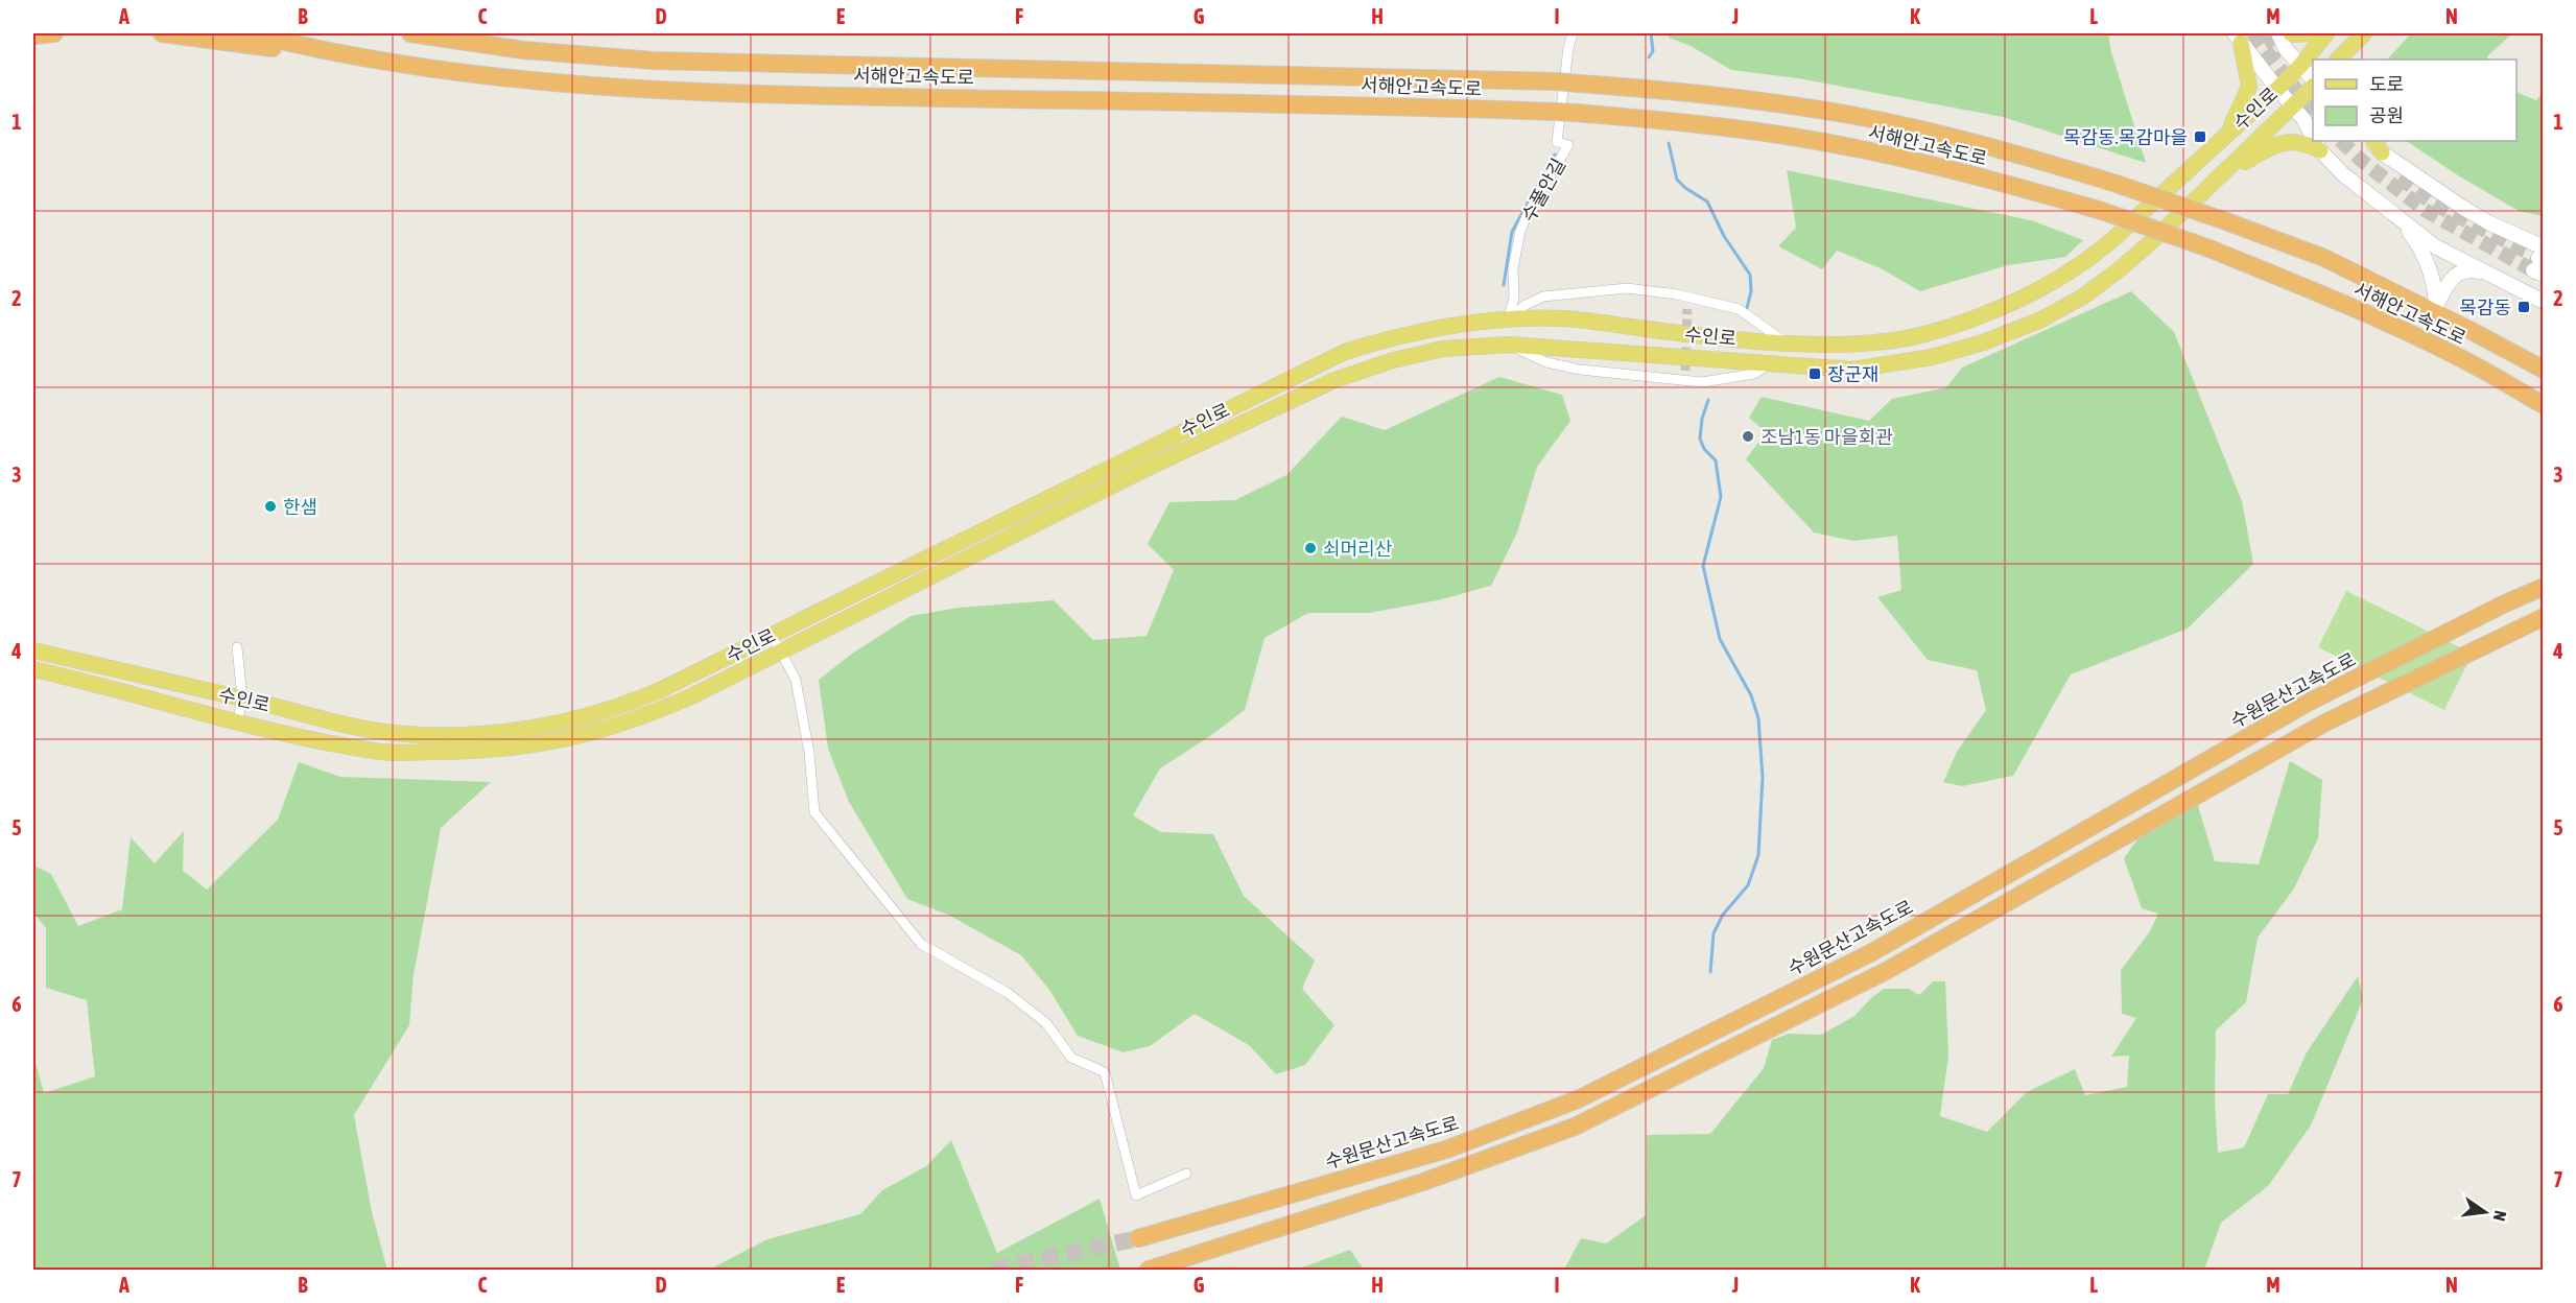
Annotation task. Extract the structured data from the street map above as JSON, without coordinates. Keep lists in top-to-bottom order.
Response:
{
  "streets": {
    "highway": ["서해안고속도로", "수원문산고속도로"],
    "main road": ["수인로"],
    "street": ["수풀안길"]
  },
  "crossings": [
    ["수인로", "수풀안길"]
  ],
  "places": {
    "transit": ["목감동.목감마을", "목감동", "장군재"],
    "other": ["조남1동 마을회관", "한샘", "쇠머리산"]
  },
  "legend": ["도로", "공원"],
  "north": "right",
  "grid": {
    "columns": [
      "A",
      "B",
      "C",
      "D",
      "E",
      "F",
      "G",
      "H",
      "I",
      "J",
      "K",
      "L",
      "M",
      "N"
    ],
    "rows": [
      "1",
      "2",
      "3",
      "4",
      "5",
      "6",
      "7"
    ]
  }
}
